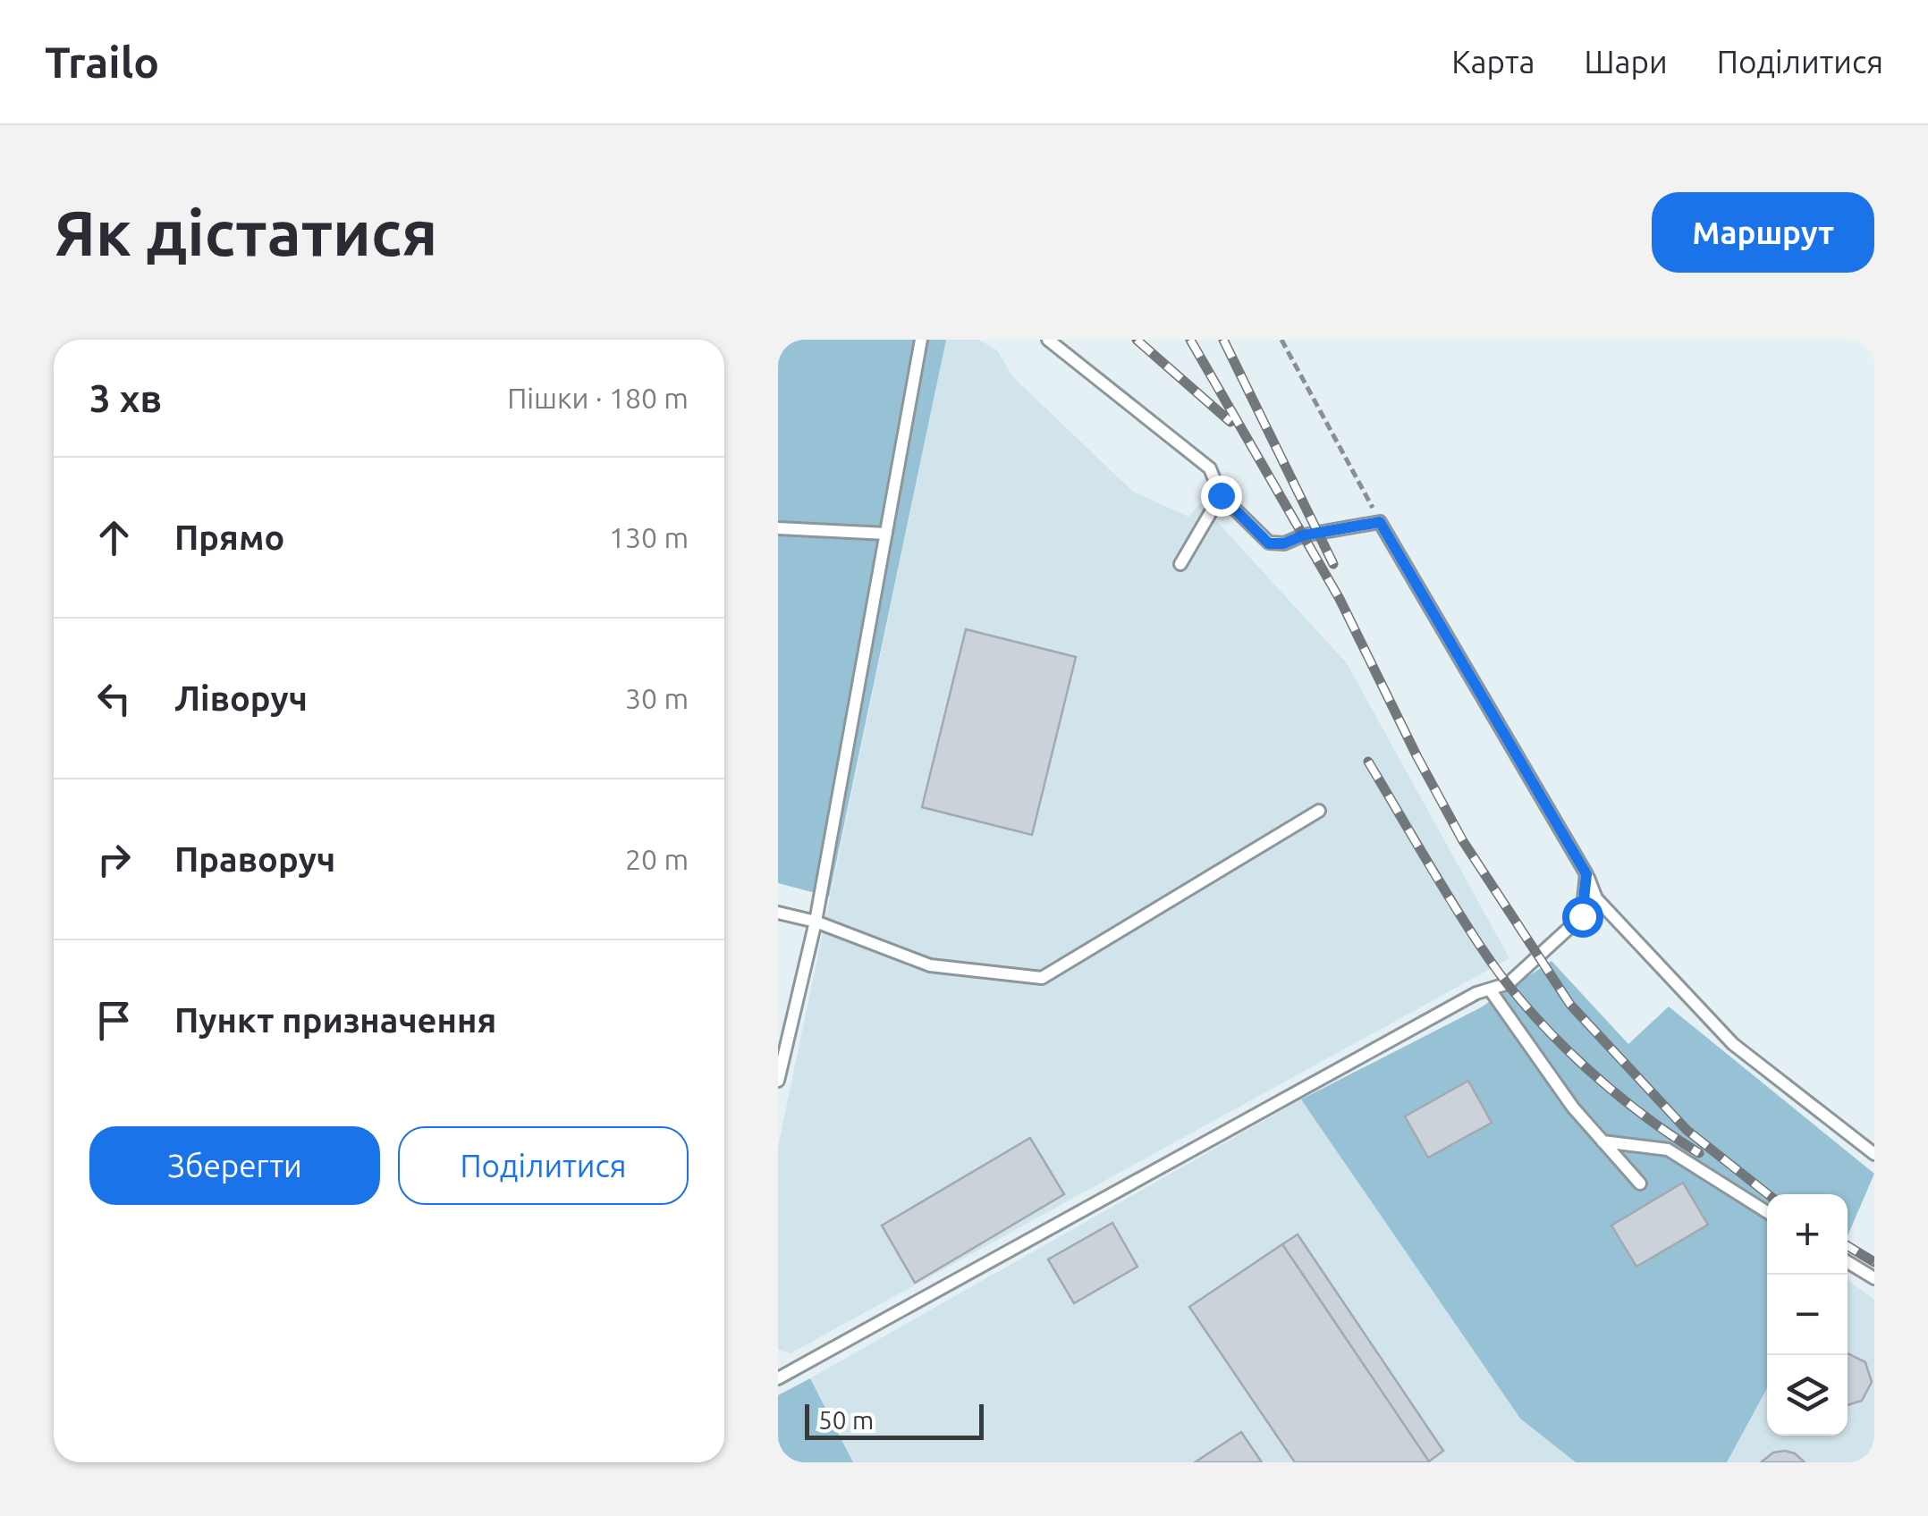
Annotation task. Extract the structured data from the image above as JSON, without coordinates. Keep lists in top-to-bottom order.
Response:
{
  "scale_bar": "50 m",
  "page": {
    "header": "Trailo",
    "nav": ["Карта", "Шари", "Поділитися"],
    "buttons": [
      "Маршрут",
      ["Зберегти", "Поділитися"]
    ],
    "title": "Як дістатися",
    "heading": ["3 хв", "Пішки · 180 m"],
    "list": [
      ["Прямо", "130 m"],
      ["Ліворуч", "30 m"],
      ["Праворуч", "20 m"],
      "Пункт призначення"
    ],
    "map_buttons": ["+", "−"],
    "scale": "50 m"
  }
}
